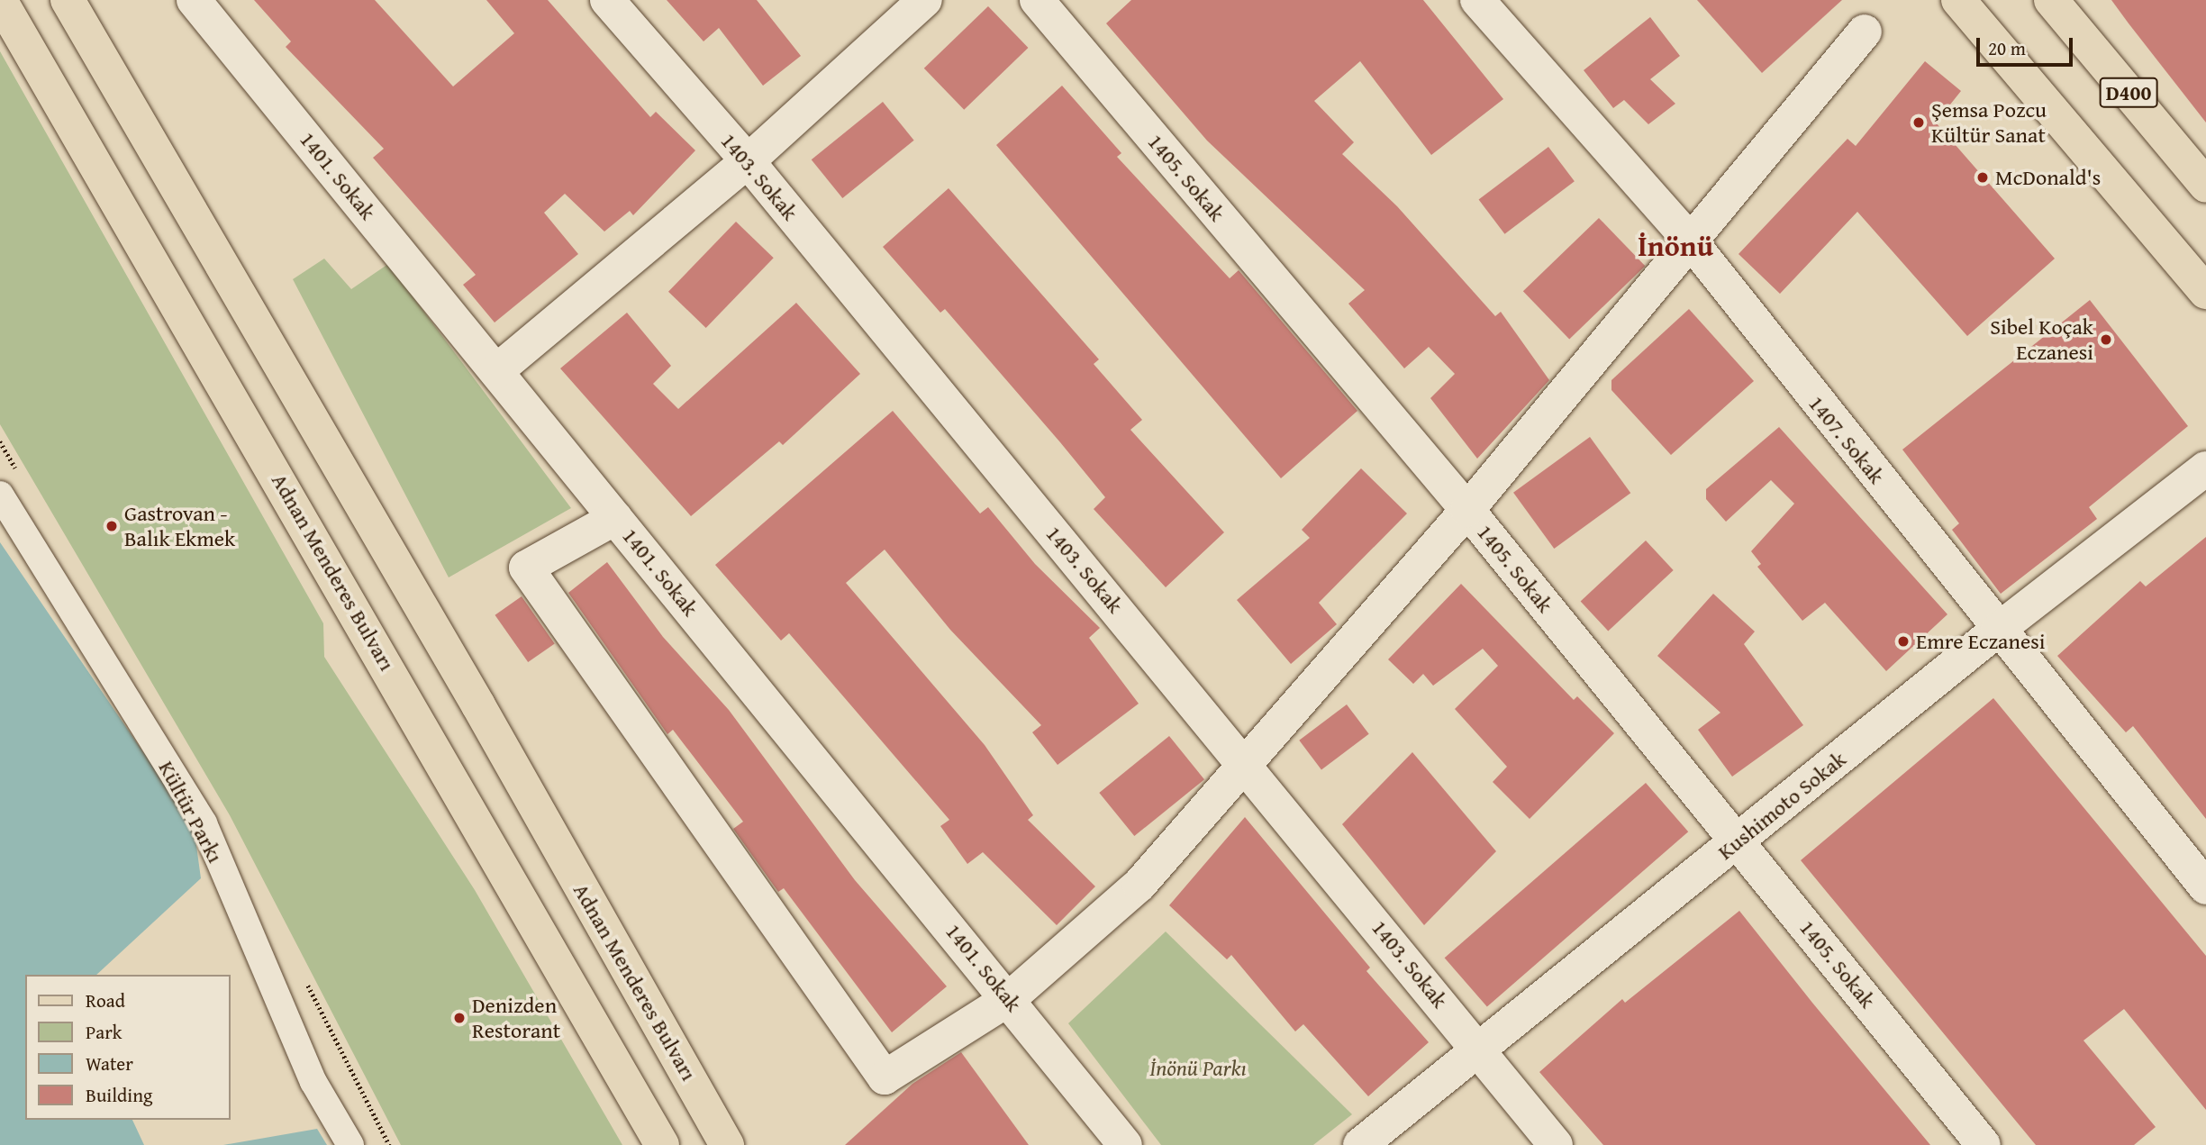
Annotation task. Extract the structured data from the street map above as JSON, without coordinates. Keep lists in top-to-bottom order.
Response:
{
  "streets": {
    "main road": ["D400", "Adnan Menderes Bulvarı"],
    "street": [
      "1401. Sokak",
      "1403. Sokak",
      "1405. Sokak",
      "1407. Sokak",
      "Kushimoto Sokak",
      "Kültür Parkı"
    ]
  },
  "crossings": [
    ["1403. Sokak", "Kushimoto Sokak"],
    ["1405. Sokak", "Kushimoto Sokak"],
    ["1407. Sokak", "Kushimoto Sokak"]
  ],
  "districts": ["İnönü"],
  "parks": ["İnönü Parkı"],
  "places": [
    "Şemsa Pozcu Kültür Sanat",
    "McDonald's",
    "Sibel Koçak Eczanesi",
    "Gastrovan - Balık Ekmek",
    "Emre Eczanesi",
    "Denizden Restorant"
  ],
  "legend": [
    "Road",
    "Park",
    "Water",
    "Building"
  ],
  "scale_bar": "20 m"
}
